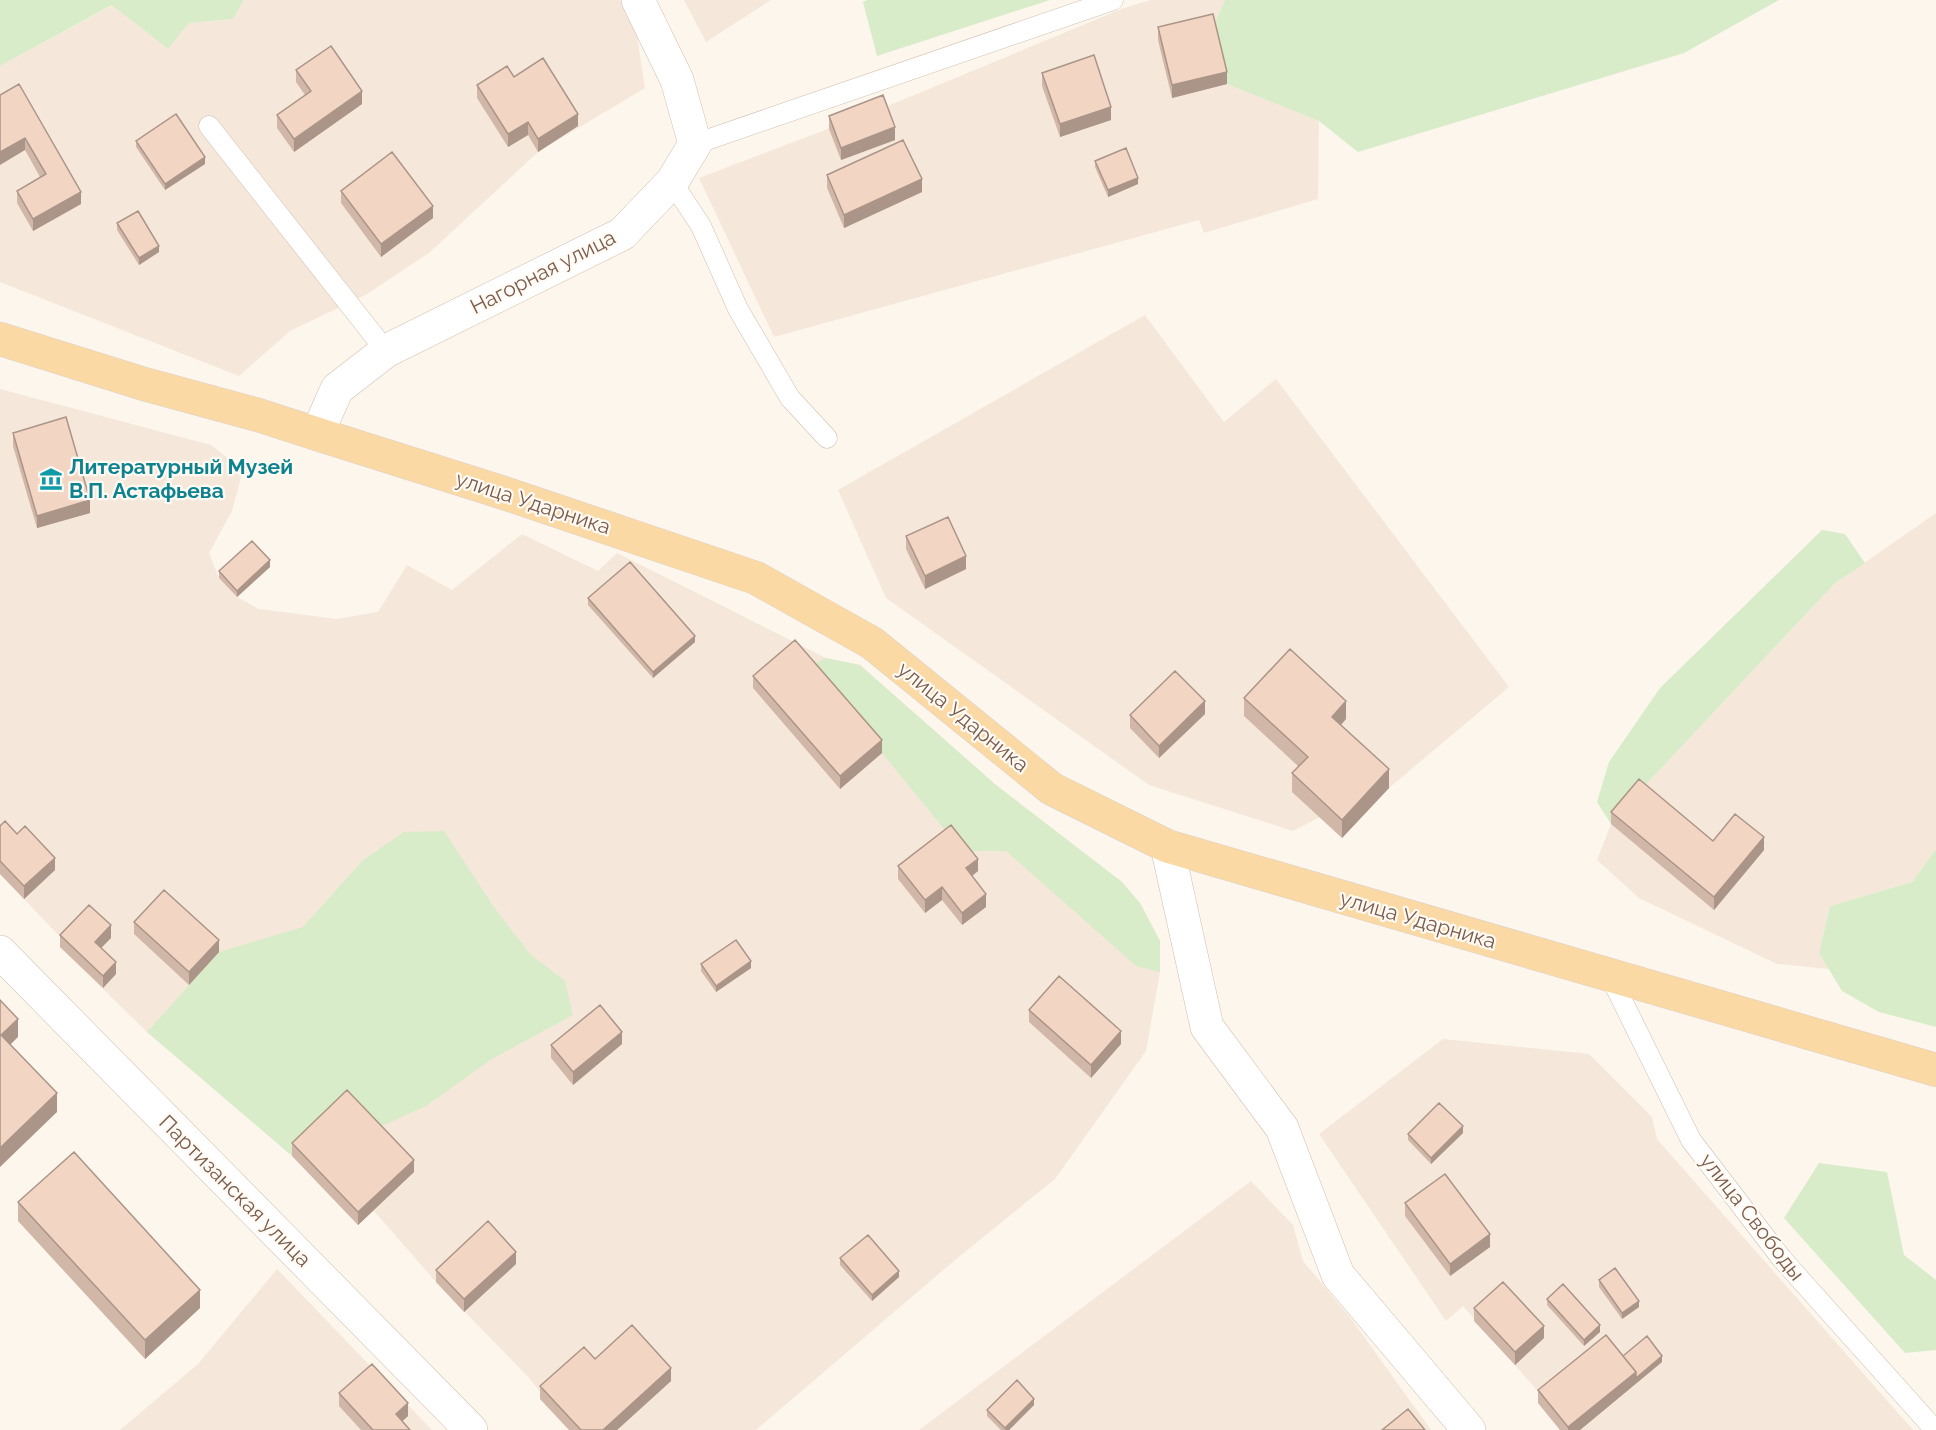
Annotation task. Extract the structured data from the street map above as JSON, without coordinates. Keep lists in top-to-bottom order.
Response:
{
  "streets": {
    "main road": ["улица Ударника"],
    "street": ["Нагорная улица", "Партизанская улица"],
    "lane": ["улица Свободы"]
  },
  "crossings": [
    ["Нагорная улица", "улица Ударника"],
    ["улица Ударника", "улица Свободы"]
  ],
  "places": {
    "museum": ["Литературный Музей В.П. Астафьева"]
  }
}
